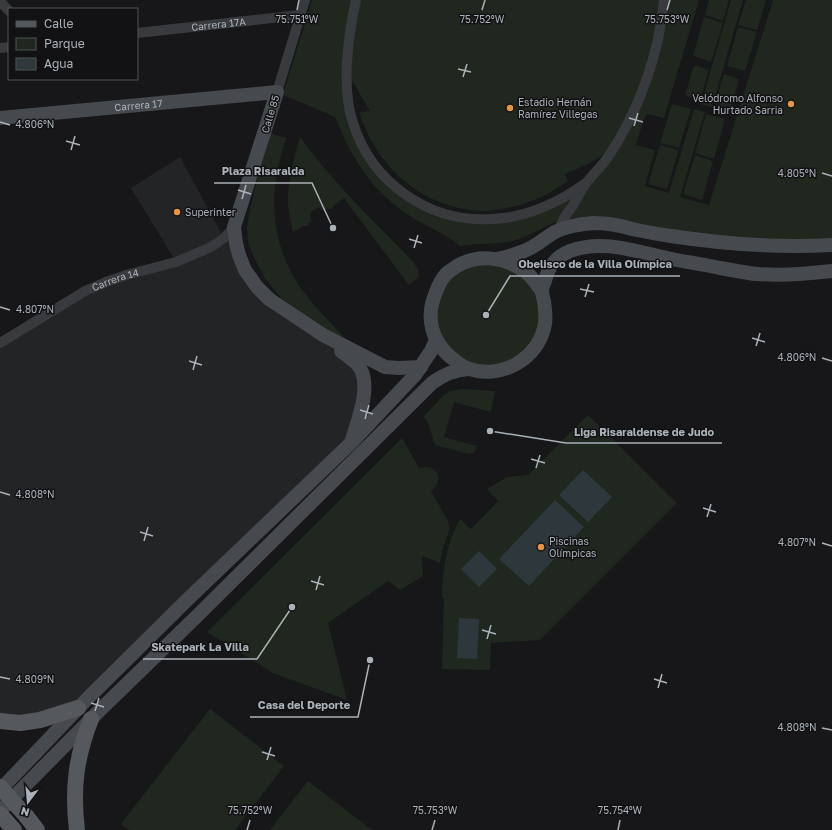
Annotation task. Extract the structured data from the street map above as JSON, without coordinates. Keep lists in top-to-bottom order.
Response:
{
  "streets": {
    "street": [
      "Carrera 17A",
      "Carrera 17",
      "Calle 85",
      "Carrera 14"
    ]
  },
  "crossings": [
    ["Carrera 17A", "Calle 85"],
    ["Carrera 17", "Calle 85"],
    ["Calle 85", "Carrera 14"]
  ],
  "places": [
    "Velódromo Alfonso Hurtado Sarria",
    "Estadio Hernán Ramírez Villegas",
    "Superinter",
    "Plaza Risaralda",
    "Obelisco de la Villa Olímpica",
    "Liga Risaraldense de Judo",
    "Piscinas Olímpicas",
    "Skatepark La Villa",
    "Casa del Deporte"
  ],
  "legend": ["Calle", "Parque", "Agua"],
  "north": "bottom",
  "coordinates": [
    "75.751°W",
    "75.752°W",
    "75.753°W",
    "4.806°N",
    "4.805°N",
    "4.807°N",
    "4.808°N",
    "4.809°N",
    "75.754°W"
  ]
}
